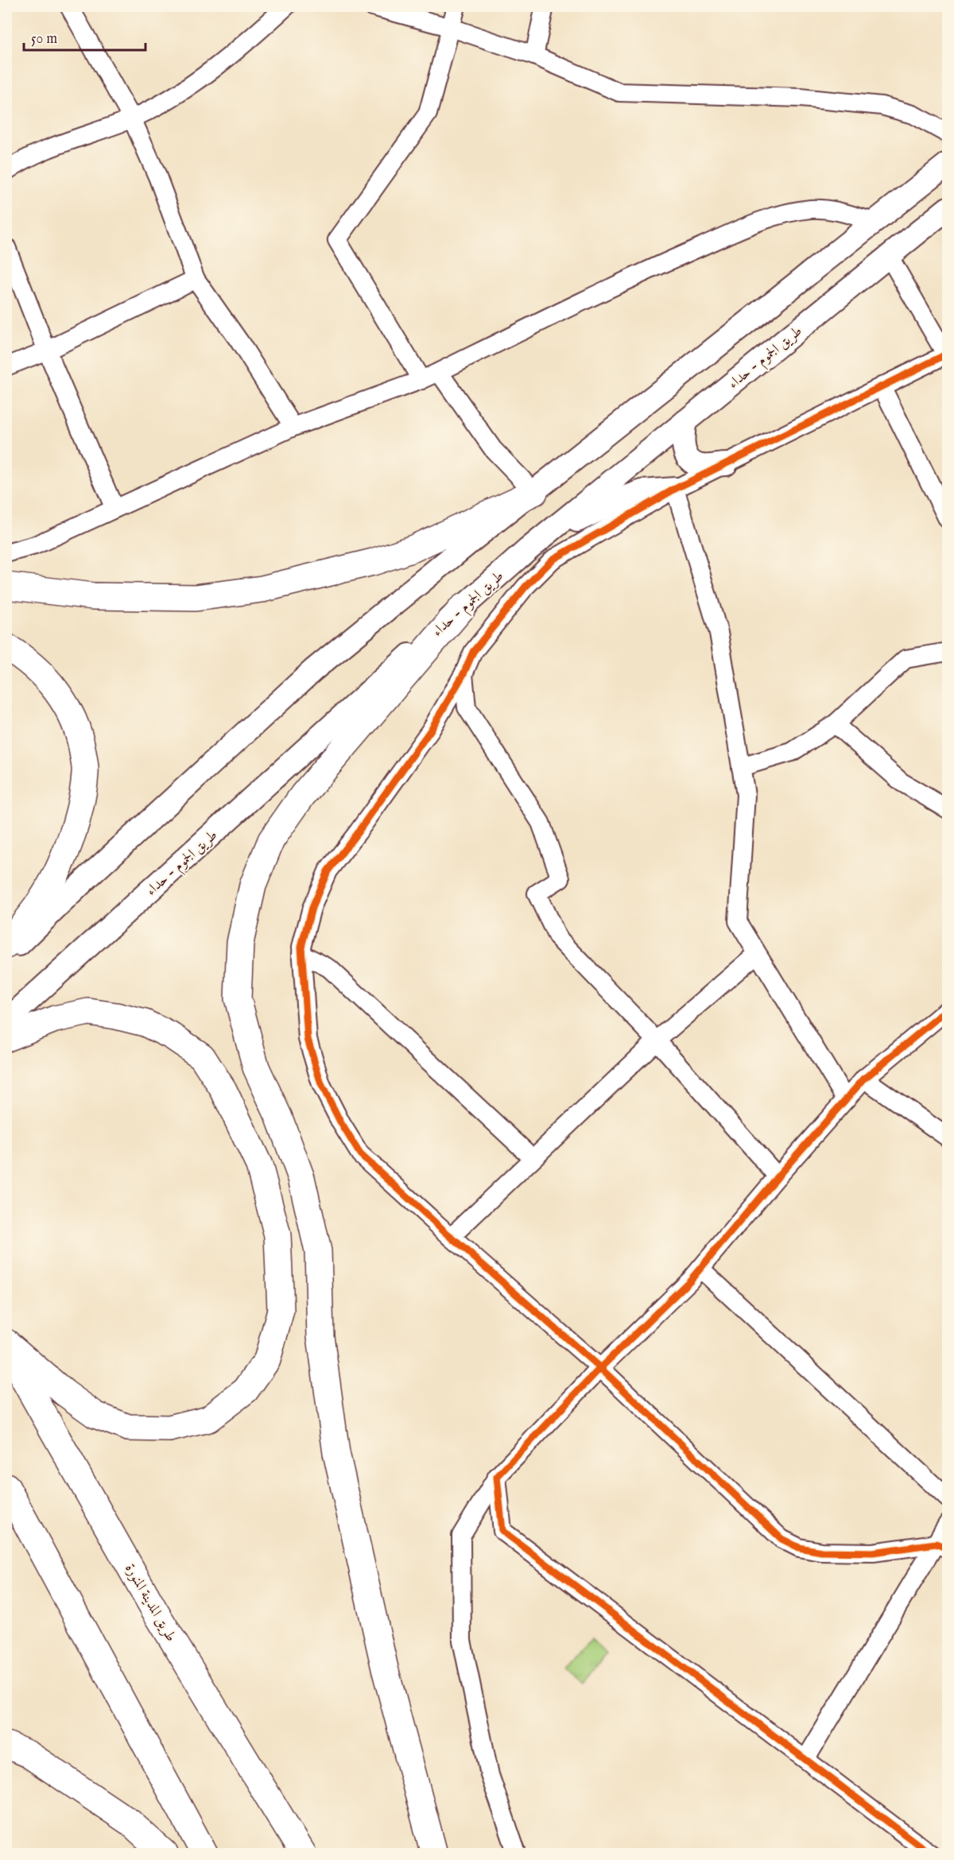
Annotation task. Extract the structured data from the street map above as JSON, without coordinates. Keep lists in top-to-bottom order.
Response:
{
  "streets": {
    "highway": ["طريق المدينة المنورة"],
    "main road": ["طريق الجموم - حداء"]
  },
  "scale_bar": "50 m"
}
